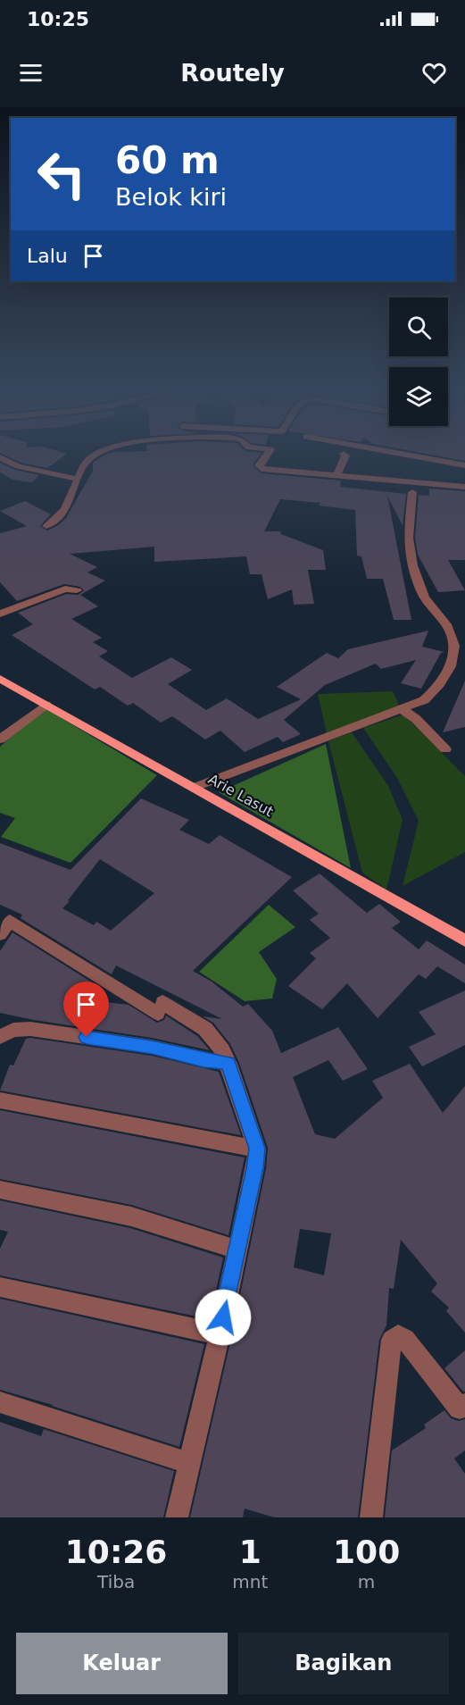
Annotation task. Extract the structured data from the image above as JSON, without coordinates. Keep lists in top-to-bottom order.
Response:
{
  "streets": {
    "main road": ["Arie Lasut"]
  },
  "page": {
    "status": "10:25",
    "header": "Routely",
    "turn": ["60 m", "Belok kiri"],
    "then": "Lalu",
    "eta": [
      "10:26",
      "Tiba",
      "1",
      "mnt",
      "100",
      "m"
    ],
    "buttons": ["Keluar", "Bagikan"]
  }
}
